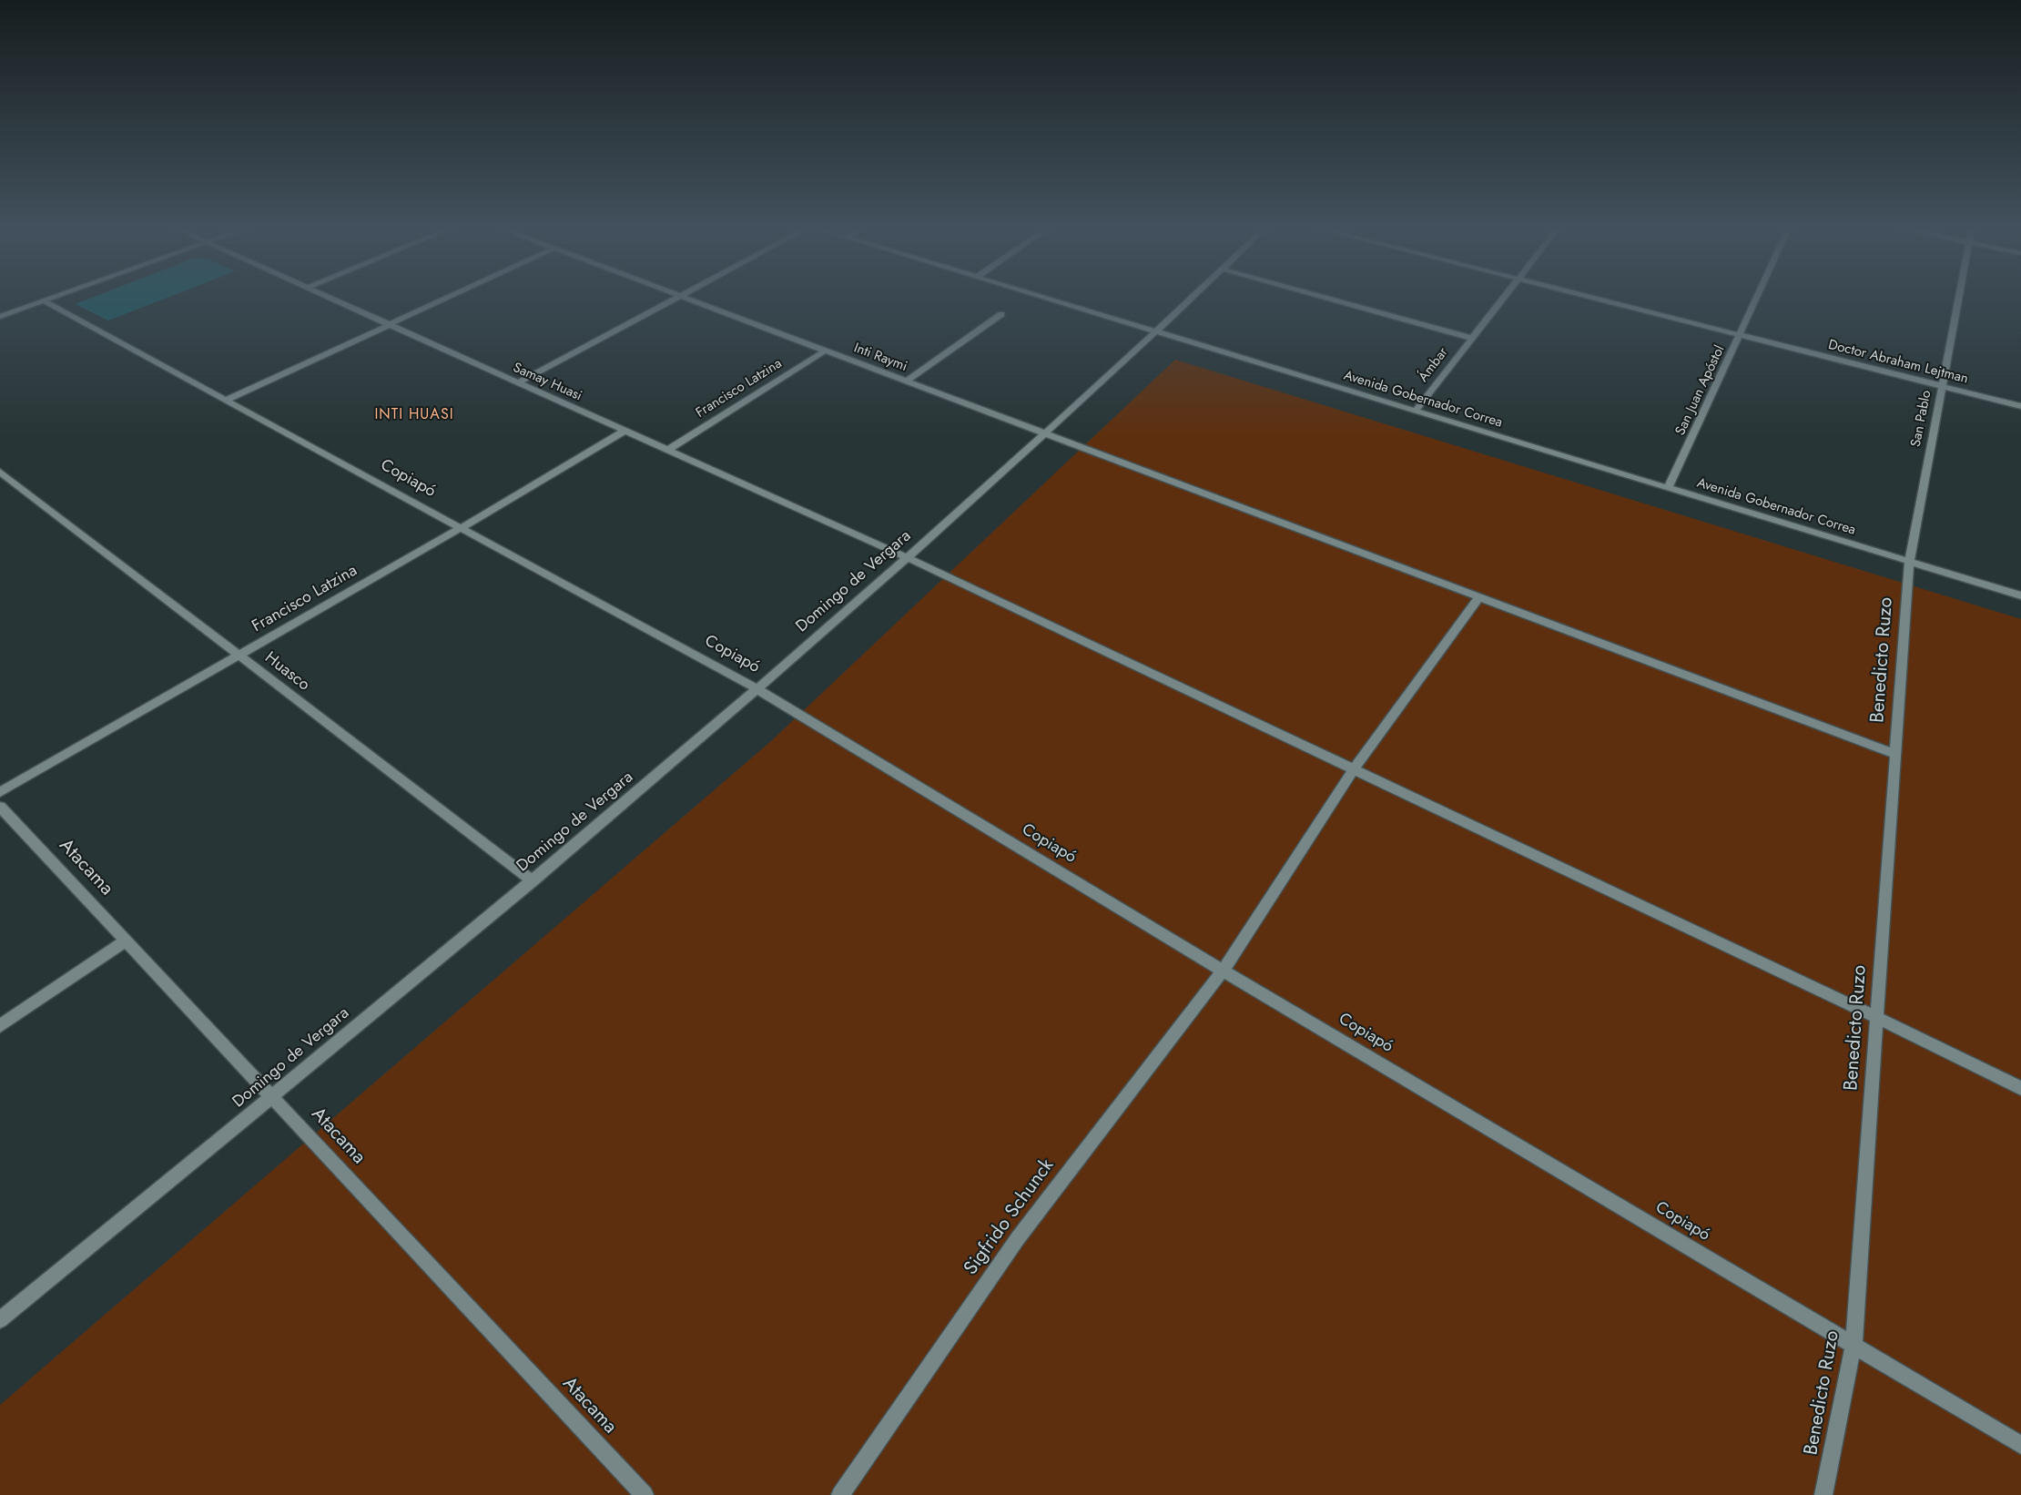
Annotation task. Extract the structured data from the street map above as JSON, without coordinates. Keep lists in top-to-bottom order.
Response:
{
  "streets": {
    "street": [
      "Inti Raymi",
      "Doctor Abraham Lejtman",
      "Ámbar",
      "Samay Huasi",
      "Francisco Latzina",
      "San Juan Apóstol",
      "Avenida Gobernador Correa",
      "San Pablo",
      "Copiapó",
      "Domingo de Vergara",
      "Benedicto Ruzo",
      "Huasco",
      "Atacama",
      "Sigfrido Schunck"
    ]
  },
  "crossings": [
    ["Inti Raymi", "Francisco Latzina"],
    ["Inti Raymi", "Domingo de Vergara"],
    ["Inti Raymi", "Benedicto Ruzo"],
    ["Inti Raymi", "Sigfrido Schunck"],
    ["Doctor Abraham Lejtman", "San Juan Apóstol"],
    ["Doctor Abraham Lejtman", "San Pablo"],
    ["Ámbar", "Avenida Gobernador Correa"],
    ["Samay Huasi", "Francisco Latzina"],
    ["Samay Huasi", "Domingo de Vergara"],
    ["Samay Huasi", "Benedicto Ruzo"],
    ["Samay Huasi", "Sigfrido Schunck"],
    ["Francisco Latzina", "Copiapó"],
    ["Francisco Latzina", "Huasco"],
    ["San Juan Apóstol", "Avenida Gobernador Correa"],
    ["Avenida Gobernador Correa", "San Pablo"],
    ["Avenida Gobernador Correa", "Domingo de Vergara"],
    ["Avenida Gobernador Correa", "Benedicto Ruzo"],
    ["San Pablo", "Benedicto Ruzo"],
    ["Copiapó", "Domingo de Vergara"],
    ["Copiapó", "Benedicto Ruzo"],
    ["Copiapó", "Sigfrido Schunck"],
    ["Domingo de Vergara", "Huasco"],
    ["Domingo de Vergara", "Atacama"]
  ],
  "districts": ["INTI HUASI"]
}
